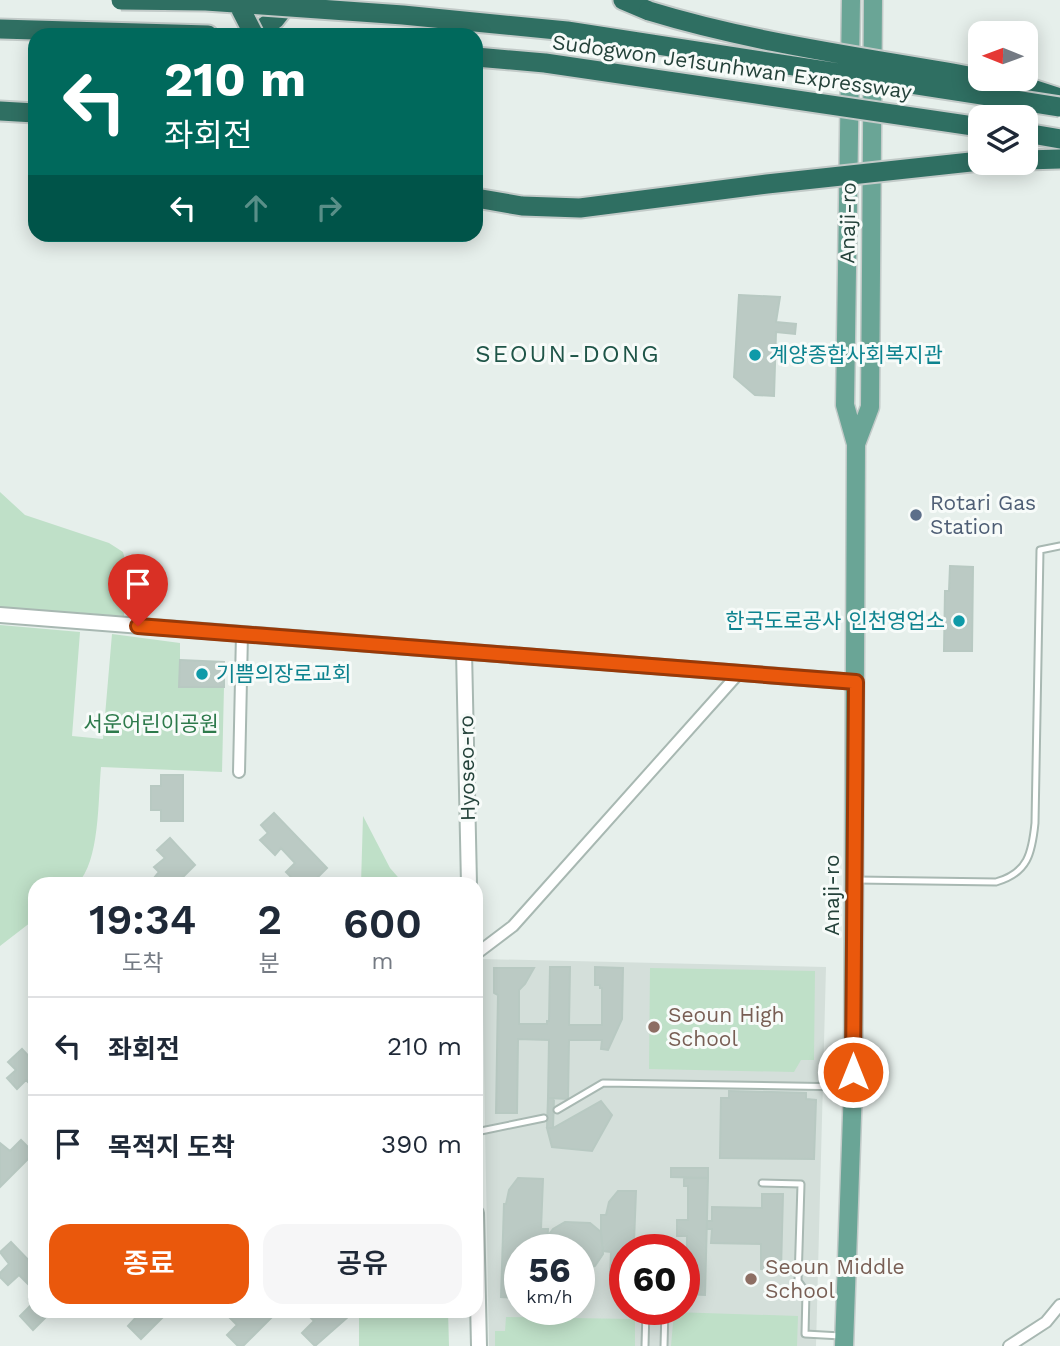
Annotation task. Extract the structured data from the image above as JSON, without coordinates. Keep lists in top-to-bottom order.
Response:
{
  "streets": {
    "highway": ["Sudogwon Je1sunhwan Expressway"],
    "main road": ["Anaji-ro"],
    "street": ["Hyoseo-ro"]
  },
  "districts": ["SEOUN-DONG"],
  "parks": ["서운어린이공원"],
  "places": [
    "계양종합사회복지관",
    "Rotari Gas Station",
    "한국도로공사 인천영업소",
    "기쁨의장로교회",
    "Seoun High School",
    "Seoun Middle School"
  ],
  "north": "left",
  "page": {
    "turn": ["210 m", "좌회전"],
    "eta": [
      "19:34",
      "도착",
      "2",
      "분",
      "600",
      "m"
    ],
    "list": [
      {
        "name": "좌회전",
        "value": "210 m"
      },
      {
        "name": "목적지 도착",
        "value": "390 m"
      }
    ],
    "buttons": ["종료", "공유"],
    "speed": "56 km/h",
    "limit": "60"
  }
}
